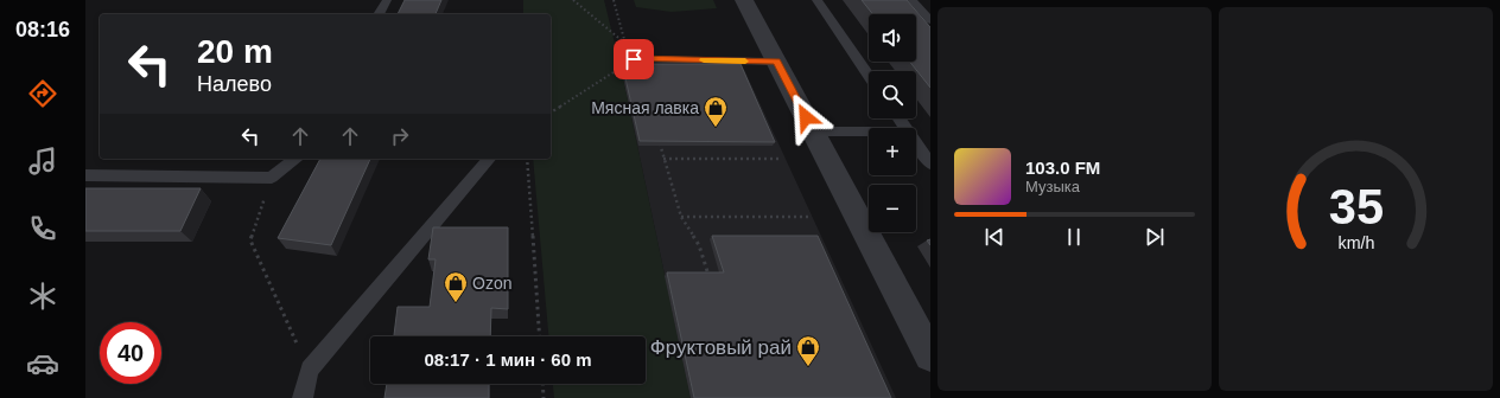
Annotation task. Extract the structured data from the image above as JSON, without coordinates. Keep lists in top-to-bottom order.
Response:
{
  "places": {
    "shop": ["Мясная лавка", "Ozon", "Фруктовый рай"]
  },
  "page": {
    "tabs": "08:16",
    "map_buttons": ["+", "−"],
    "turn": ["20 m", "Налево"],
    "song": ["103.0 FM", "Музыка"],
    "limit": "40",
    "trip": "08:17 · 1 мин · 60 m",
    "gauge": ["35", "km/h"]
  }
}
